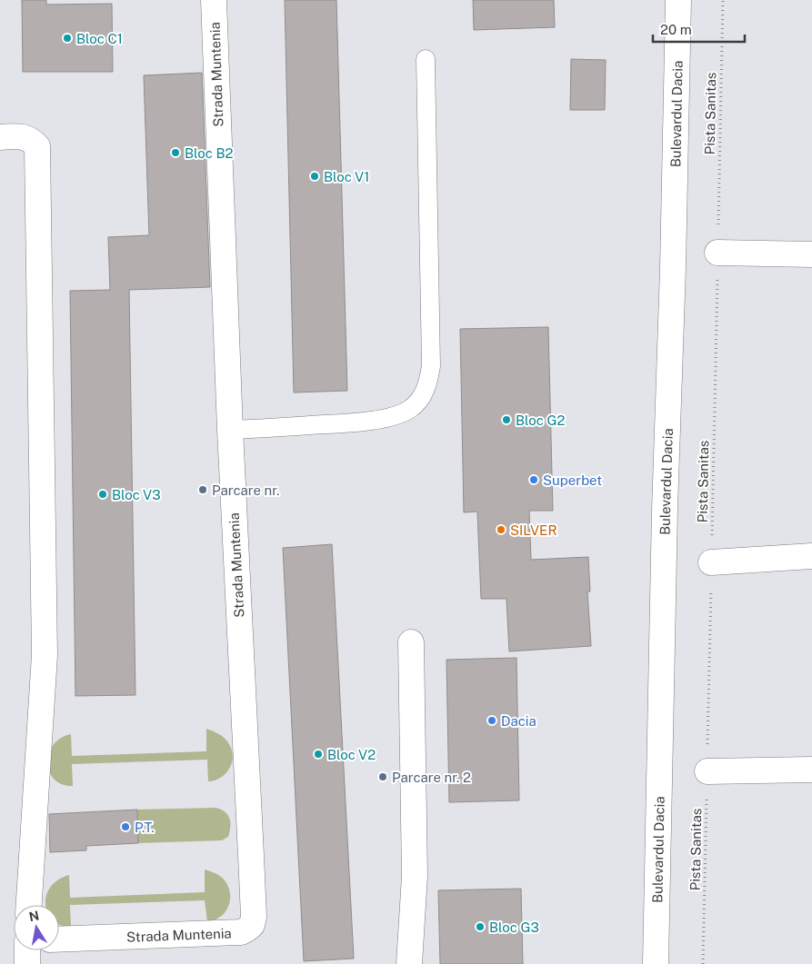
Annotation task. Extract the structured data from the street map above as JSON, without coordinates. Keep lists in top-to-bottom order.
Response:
{
  "streets": {
    "street": ["Strada Muntenia", "Bulevardul Dacia"],
    "path": ["Pista Sanitas"]
  },
  "places": [
    "Bloc C1",
    "Bloc B2",
    "Bloc V1",
    "Bloc G2",
    "Superbet",
    "Parcare nr.",
    "Bloc V3",
    "SILVER",
    "Dacia",
    "Bloc V2",
    "Parcare nr. 2",
    "P.T.",
    "Bloc G3"
  ],
  "scale_bar": "20 m",
  "north": "top"
}
